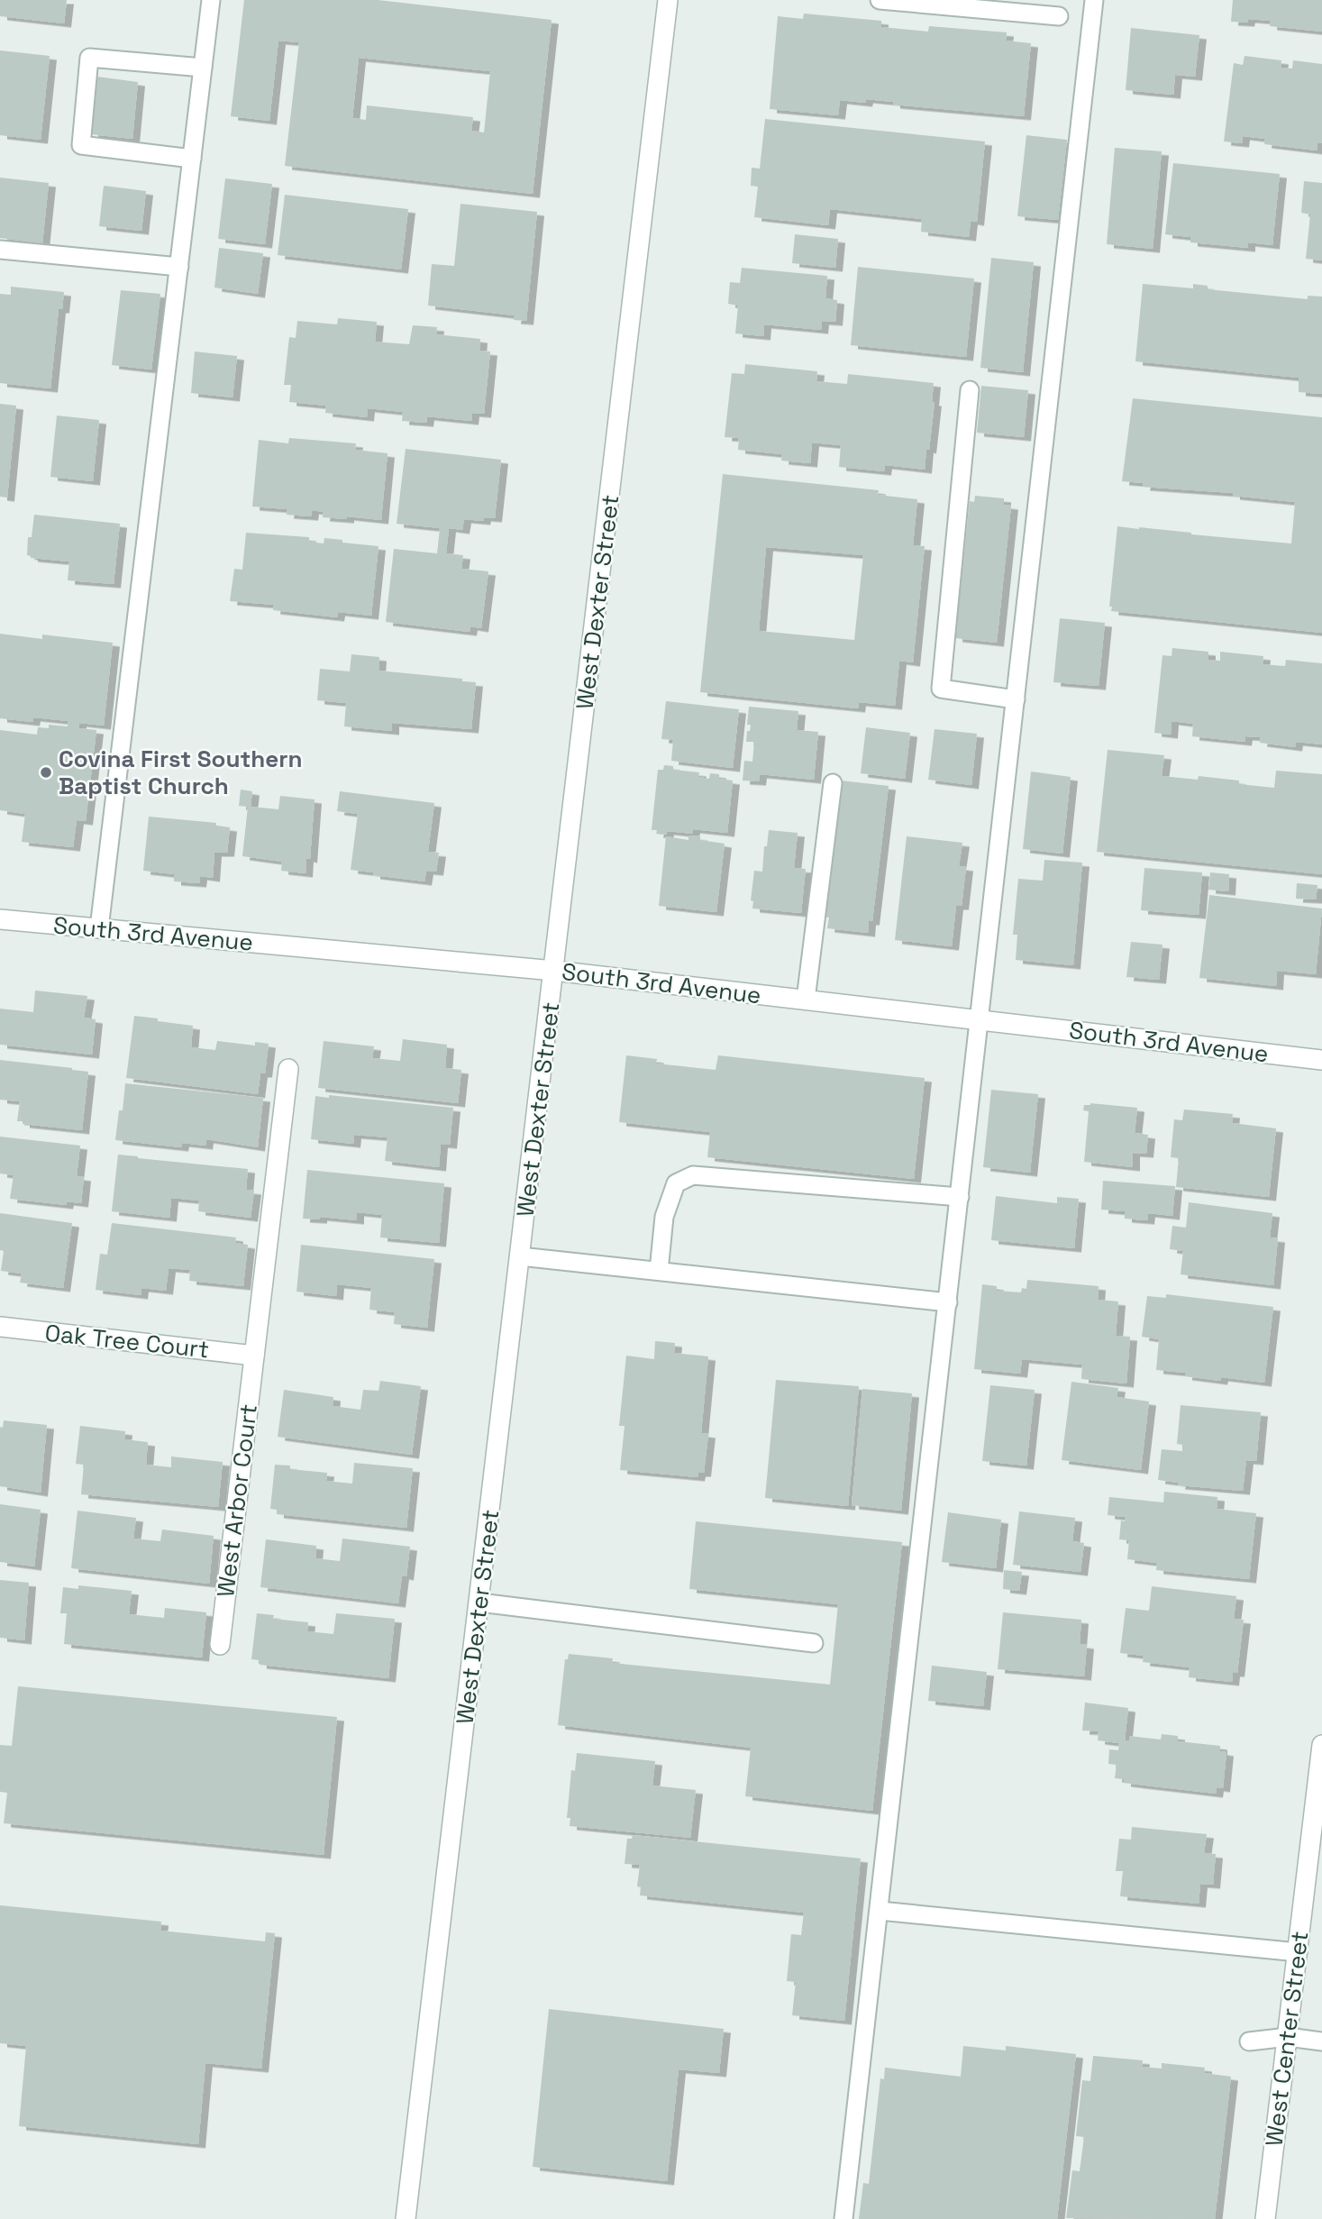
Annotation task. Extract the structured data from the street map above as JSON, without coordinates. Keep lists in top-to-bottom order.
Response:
{
  "streets": {
    "street": [
      "West Dexter Street",
      "South 3rd Avenue",
      "Oak Tree Court",
      "West Arbor Court",
      "West Center Street"
    ]
  },
  "crossings": [
    ["West Dexter Street", "South 3rd Avenue"],
    ["Oak Tree Court", "West Arbor Court"]
  ],
  "places": ["Covina First Southern Baptist Church"]
}
